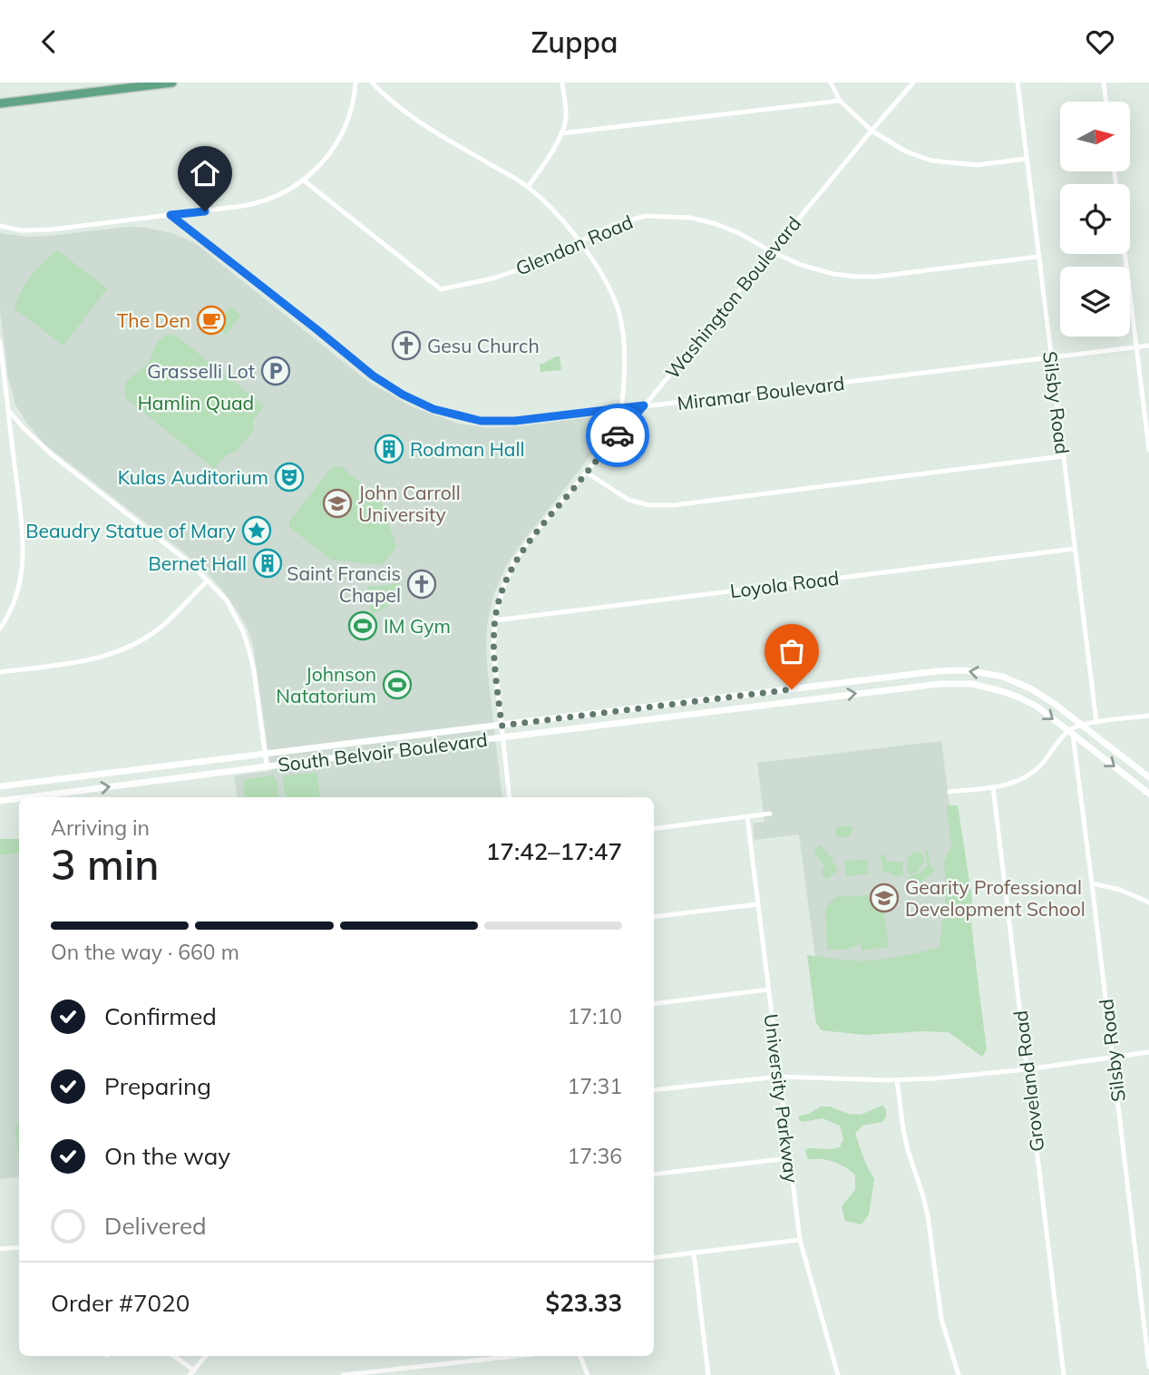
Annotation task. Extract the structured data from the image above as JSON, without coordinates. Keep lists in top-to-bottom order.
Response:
{
  "streets": {
    "street": [
      "Glendon Road",
      "Washington Boulevard",
      "Miramar Boulevard",
      "Silsby Road",
      "Loyola Road",
      "South Belvoir Boulevard",
      "Groveland Road",
      "University Parkway"
    ]
  },
  "crossings": [
    ["Glendon Road", "Washington Boulevard"],
    ["Glendon Road", "Silsby Road"],
    ["Washington Boulevard", "Miramar Boulevard"],
    ["Washington Boulevard", "Loyola Road"],
    ["Washington Boulevard", "South Belvoir Boulevard"],
    ["Miramar Boulevard", "Silsby Road"],
    ["Silsby Road", "Loyola Road"],
    ["Silsby Road", "South Belvoir Boulevard"]
  ],
  "parks": ["Hamlin Quad"],
  "places": {
    "cafe": ["The Den"],
    "church": ["Gesu Church", "Saint Francis Chapel"],
    "parking": ["Grasselli Lot"],
    "building": ["Rodman Hall", "Bernet Hall"],
    "theatre": ["Kulas Auditorium"],
    "school or university": ["John Carroll University", "Gearity Professional Development School"],
    "place": ["Beaudry Statue of Mary"],
    "sports": ["IM Gym", "Johnson Natatorium"]
  },
  "north": "right",
  "page": {
    "header": "Zuppa",
    "heading": ["3 min", "Arriving in", "17:42–17:47"],
    "panel": ["Order #7020", "$23.33"],
    "bar": "On the way · 660 m",
    "list": [
      ["Confirmed", "17:10"],
      ["Preparing", "17:31"],
      ["On the way", "17:36"],
      "Delivered"
    ]
  }
}
